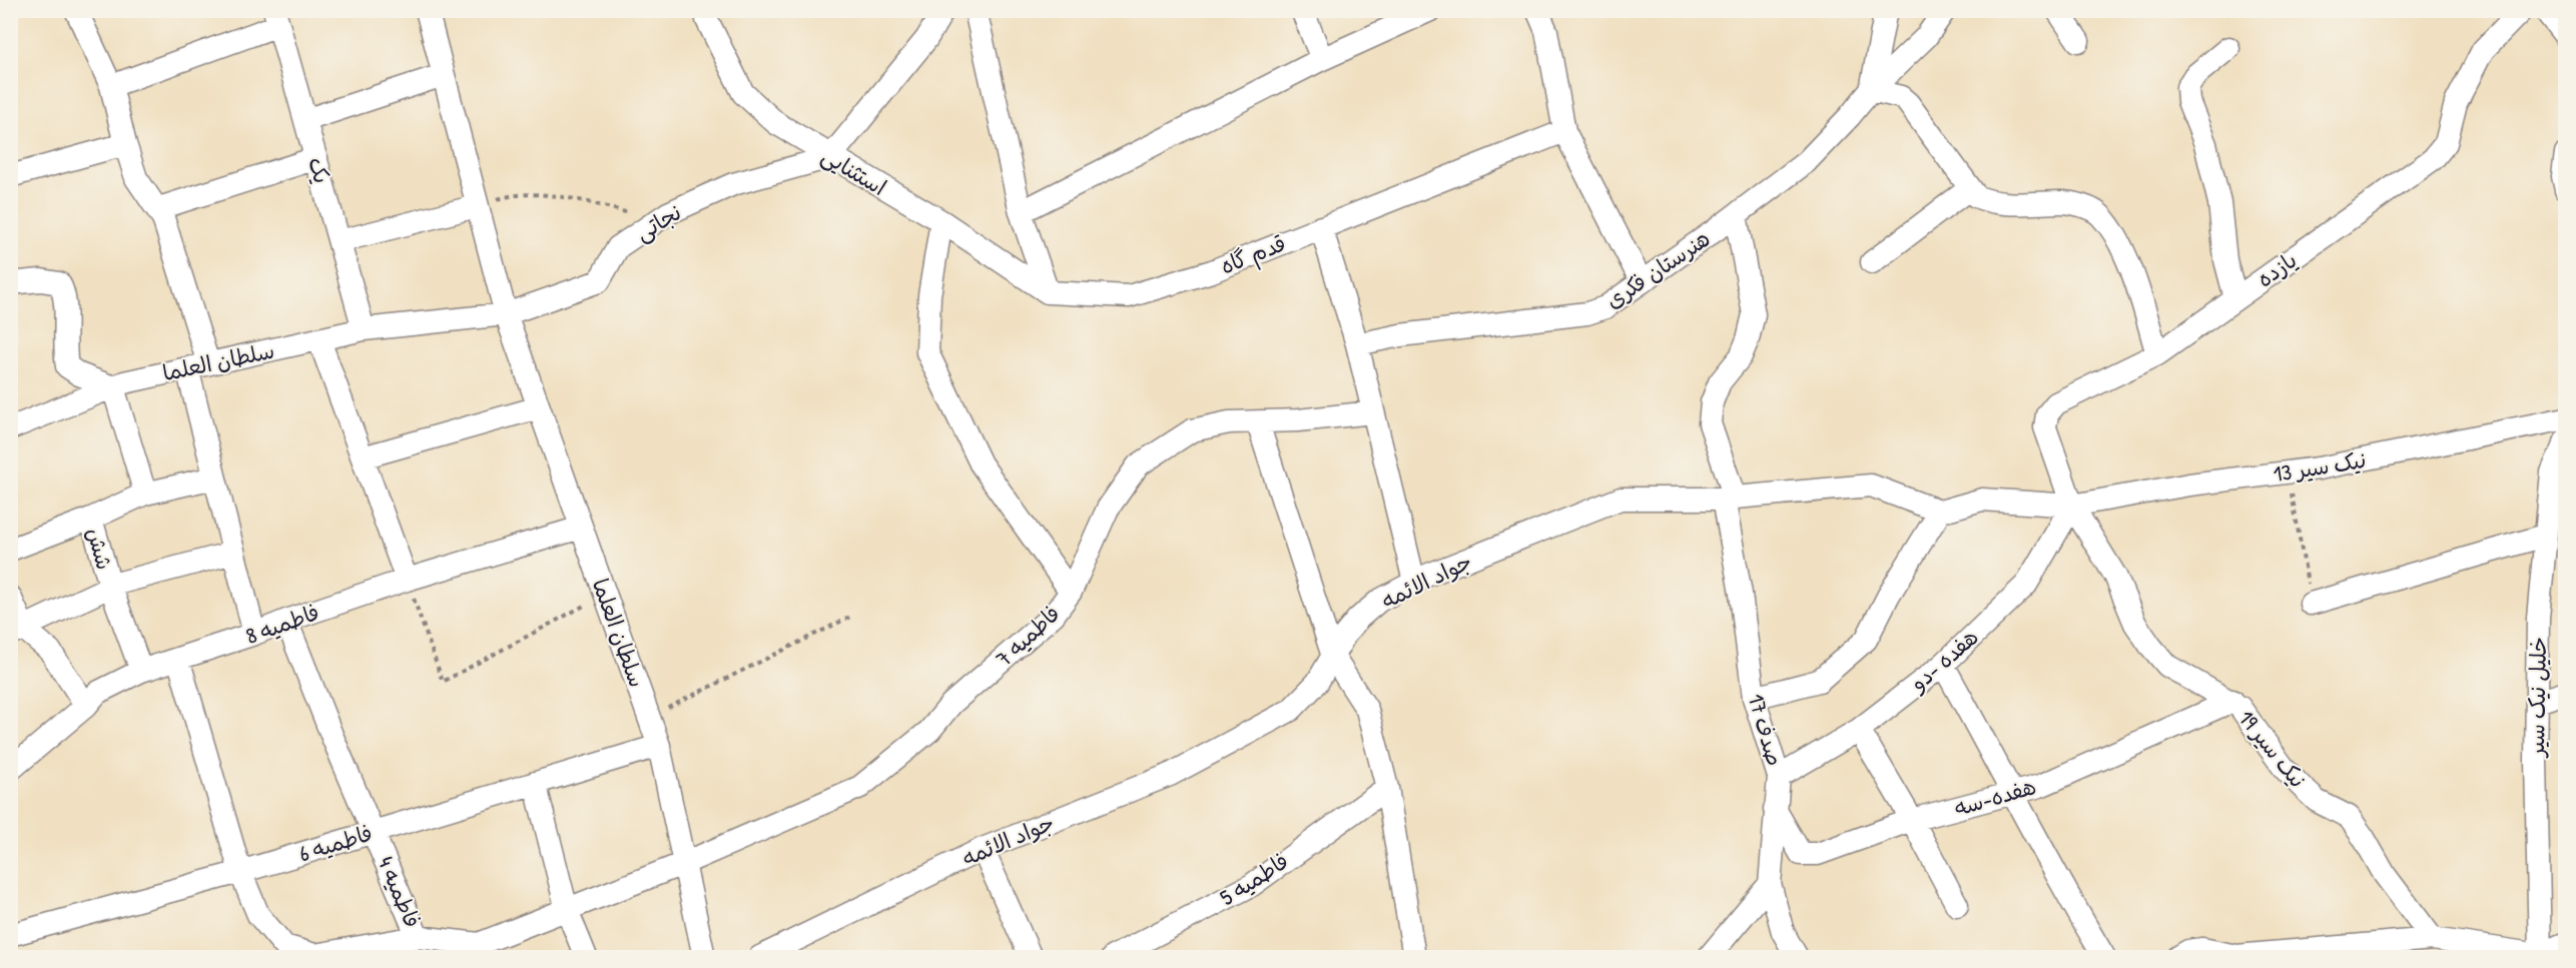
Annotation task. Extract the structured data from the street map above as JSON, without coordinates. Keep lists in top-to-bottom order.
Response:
{
  "streets": {
    "street": [
      "یک",
      "استثنایی",
      "نجاتی",
      "قدم گاه",
      "هنرستان فکری",
      "یازده",
      "سلطان العلما",
      "نیک سیر 13",
      "شش",
      "جواد الائمه",
      "فاطمیه 8",
      "فاطمیه 7",
      "هفده -دو",
      "خلیل نیک سیر",
      "صدف 17",
      "نیک سیر 19",
      "هفده-سه",
      "فاطمیه 6",
      "فاطمیه 5",
      "فاطمیه 4"
    ]
  },
  "crossings": [
    ["یک", "سلطان العلما"],
    ["استثنایی", "نجاتی"],
    ["استثنایی", "قدم گاه"],
    ["نجاتی", "سلطان العلما"],
    ["هنرستان فکری", "صدف 17"],
    ["یازده", "نیک سیر 13"],
    ["یازده", "هفده -دو"],
    ["یازده", "نیک سیر 19"],
    ["سلطان العلما", "فاطمیه 8"],
    ["سلطان العلما", "فاطمیه 7"],
    ["سلطان العلما", "فاطمیه 6"],
    ["سلطان العلما", "فاطمیه 4"],
    ["نیک سیر 13", "هفده -دو"],
    ["نیک سیر 13", "نیک سیر 19"],
    ["شش", "فاطمیه 8"],
    ["جواد الائمه", "صدف 17"],
    ["فاطمیه 8", "فاطمیه 4"],
    ["فاطمیه 7", "فاطمیه 4"],
    ["هفده -دو", "صدف 17"],
    ["هفده -دو", "نیک سیر 19"],
    ["صدف 17", "هفده-سه"],
    ["نیک سیر 19", "هفده-سه"],
    ["فاطمیه 6", "فاطمیه 4"]
  ]
}
